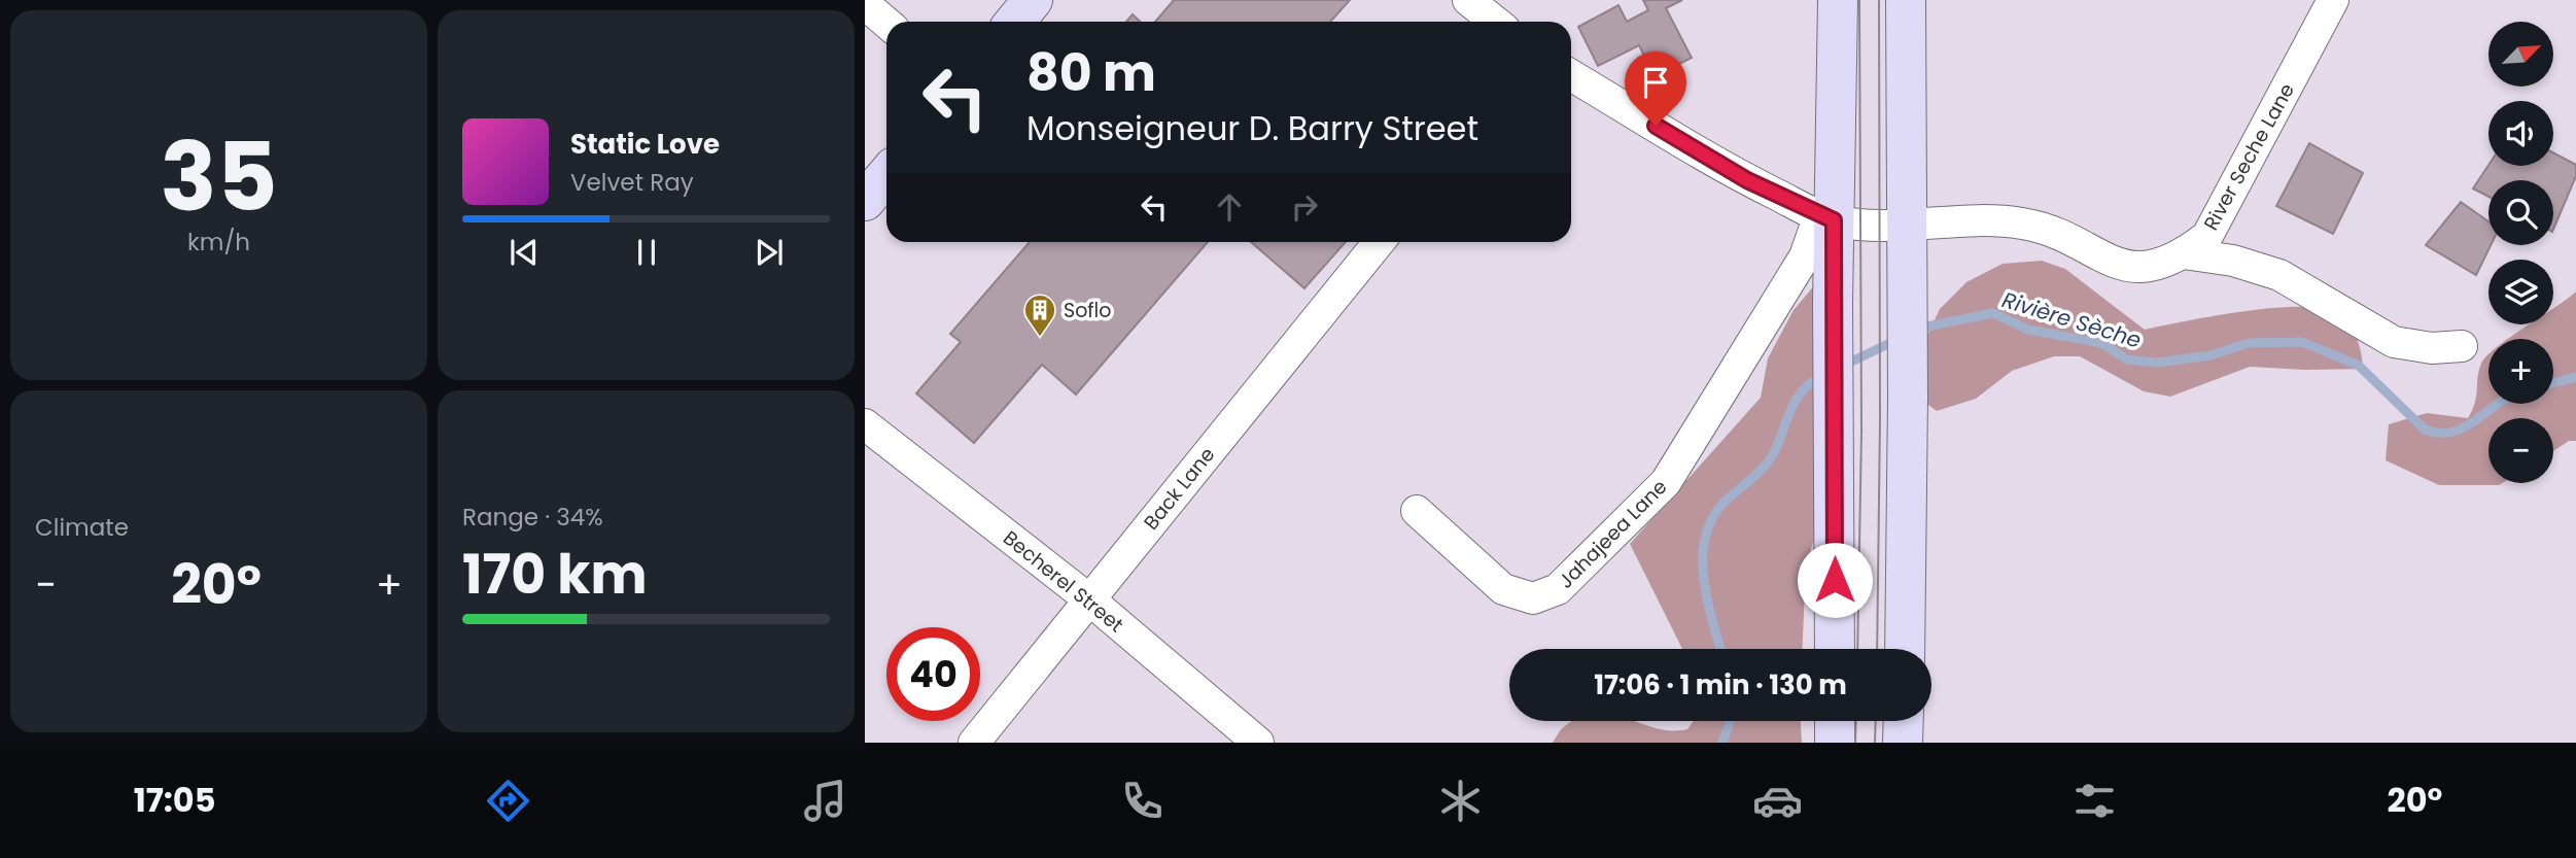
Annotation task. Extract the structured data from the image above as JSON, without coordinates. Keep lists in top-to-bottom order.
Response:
{
  "streets": {
    "street": [
      "River Seche Lane",
      "Back Lane",
      "Jahajeea Lane",
      "Becherel Street"
    ]
  },
  "crossings": [
    ["River Seche Lane", "Jahajeea Lane"],
    ["Back Lane", "Becherel Street"]
  ],
  "water": ["Rivière Sèche"],
  "places": {
    "building": ["Soflo"]
  },
  "north": "top right",
  "page": {
    "tile": [
      ["35", "km/h"],
      "Climate",
      ["Range · 34%", "170 km"]
    ],
    "map_buttons": ["+", "−"],
    "turn": ["80 m", "Monseigneur D. Barry Street"],
    "song": ["Static Love", "Velvet Ray"],
    "heat": ["−", "20°", "+"],
    "limit": "40",
    "trip": "17:06 · 1 min · 130 m",
    "tabs": ["17:05", "20°"]
  }
}
